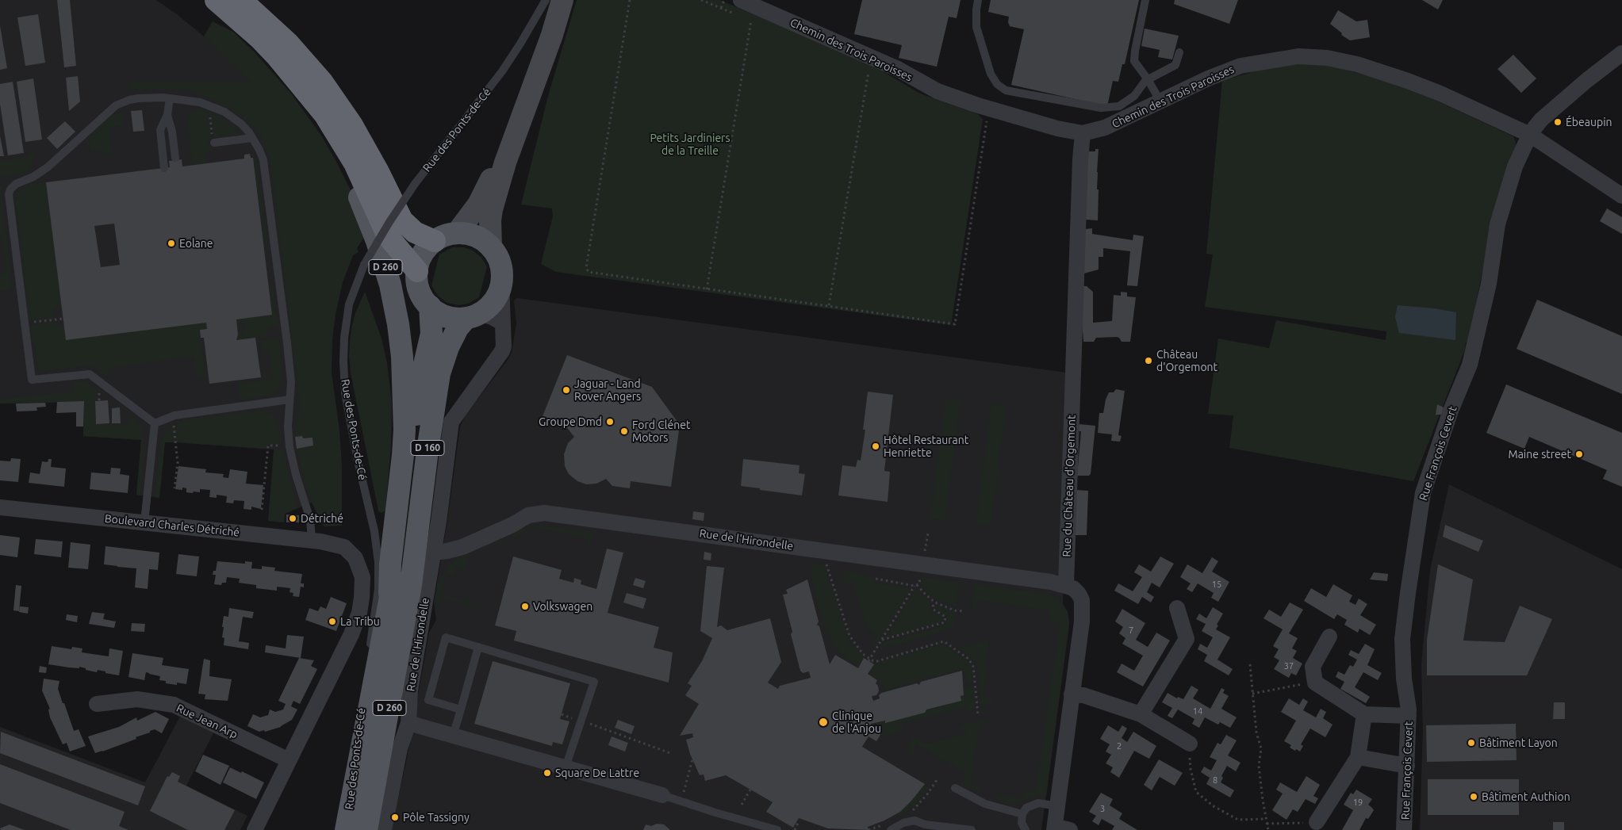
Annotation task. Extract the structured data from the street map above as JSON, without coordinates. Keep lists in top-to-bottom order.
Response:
{
  "streets": {
    "highway": ["D 260"],
    "main road": ["D 160"],
    "street": [
      "Chemin des Trois Paroisses",
      "Rue François Cevert",
      "Rue du Château d'Orgemont",
      "Boulevard Charles Détriché",
      "Rue de l'Hirondelle",
      "Rue Jean Arp"
    ],
    "lane": ["Rue des Ponts-de-Cé"]
  },
  "crossings": [
    ["Chemin des Trois Paroisses", "Rue François Cevert"],
    ["Chemin des Trois Paroisses", "Rue du Château d'Orgemont"],
    ["Rue des Ponts-de-Cé", "D 260"],
    ["D 260", "D 160"],
    ["D 260", "Rue de l'Hirondelle"],
    ["D 160", "Rue de l'Hirondelle"],
    ["Rue du Château d'Orgemont", "Rue de l'Hirondelle"],
    ["Boulevard Charles Détriché", "Rue Jean Arp"]
  ],
  "parks": ["Petits Jardiniers de la Treille"],
  "places": [
    "Ébeaupin",
    "Eolane",
    "Château d'Orgemont",
    "Jaguar - Land Rover Angers",
    "Groupe Dmd",
    "Ford Clénet Motors",
    "Hôtel Restaurant Henriette",
    "Maine street",
    "Détriché",
    "Volkswagen",
    "La Tribu",
    "Clinique de l'Anjou",
    "Bâtiment Layon",
    "Square De Lattre",
    "Bâtiment Authion",
    "Pôle Tassigny"
  ],
  "house_numbers": [
    "15",
    "7",
    "37",
    "14",
    "2",
    "8",
    "19",
    "3"
  ]
}
